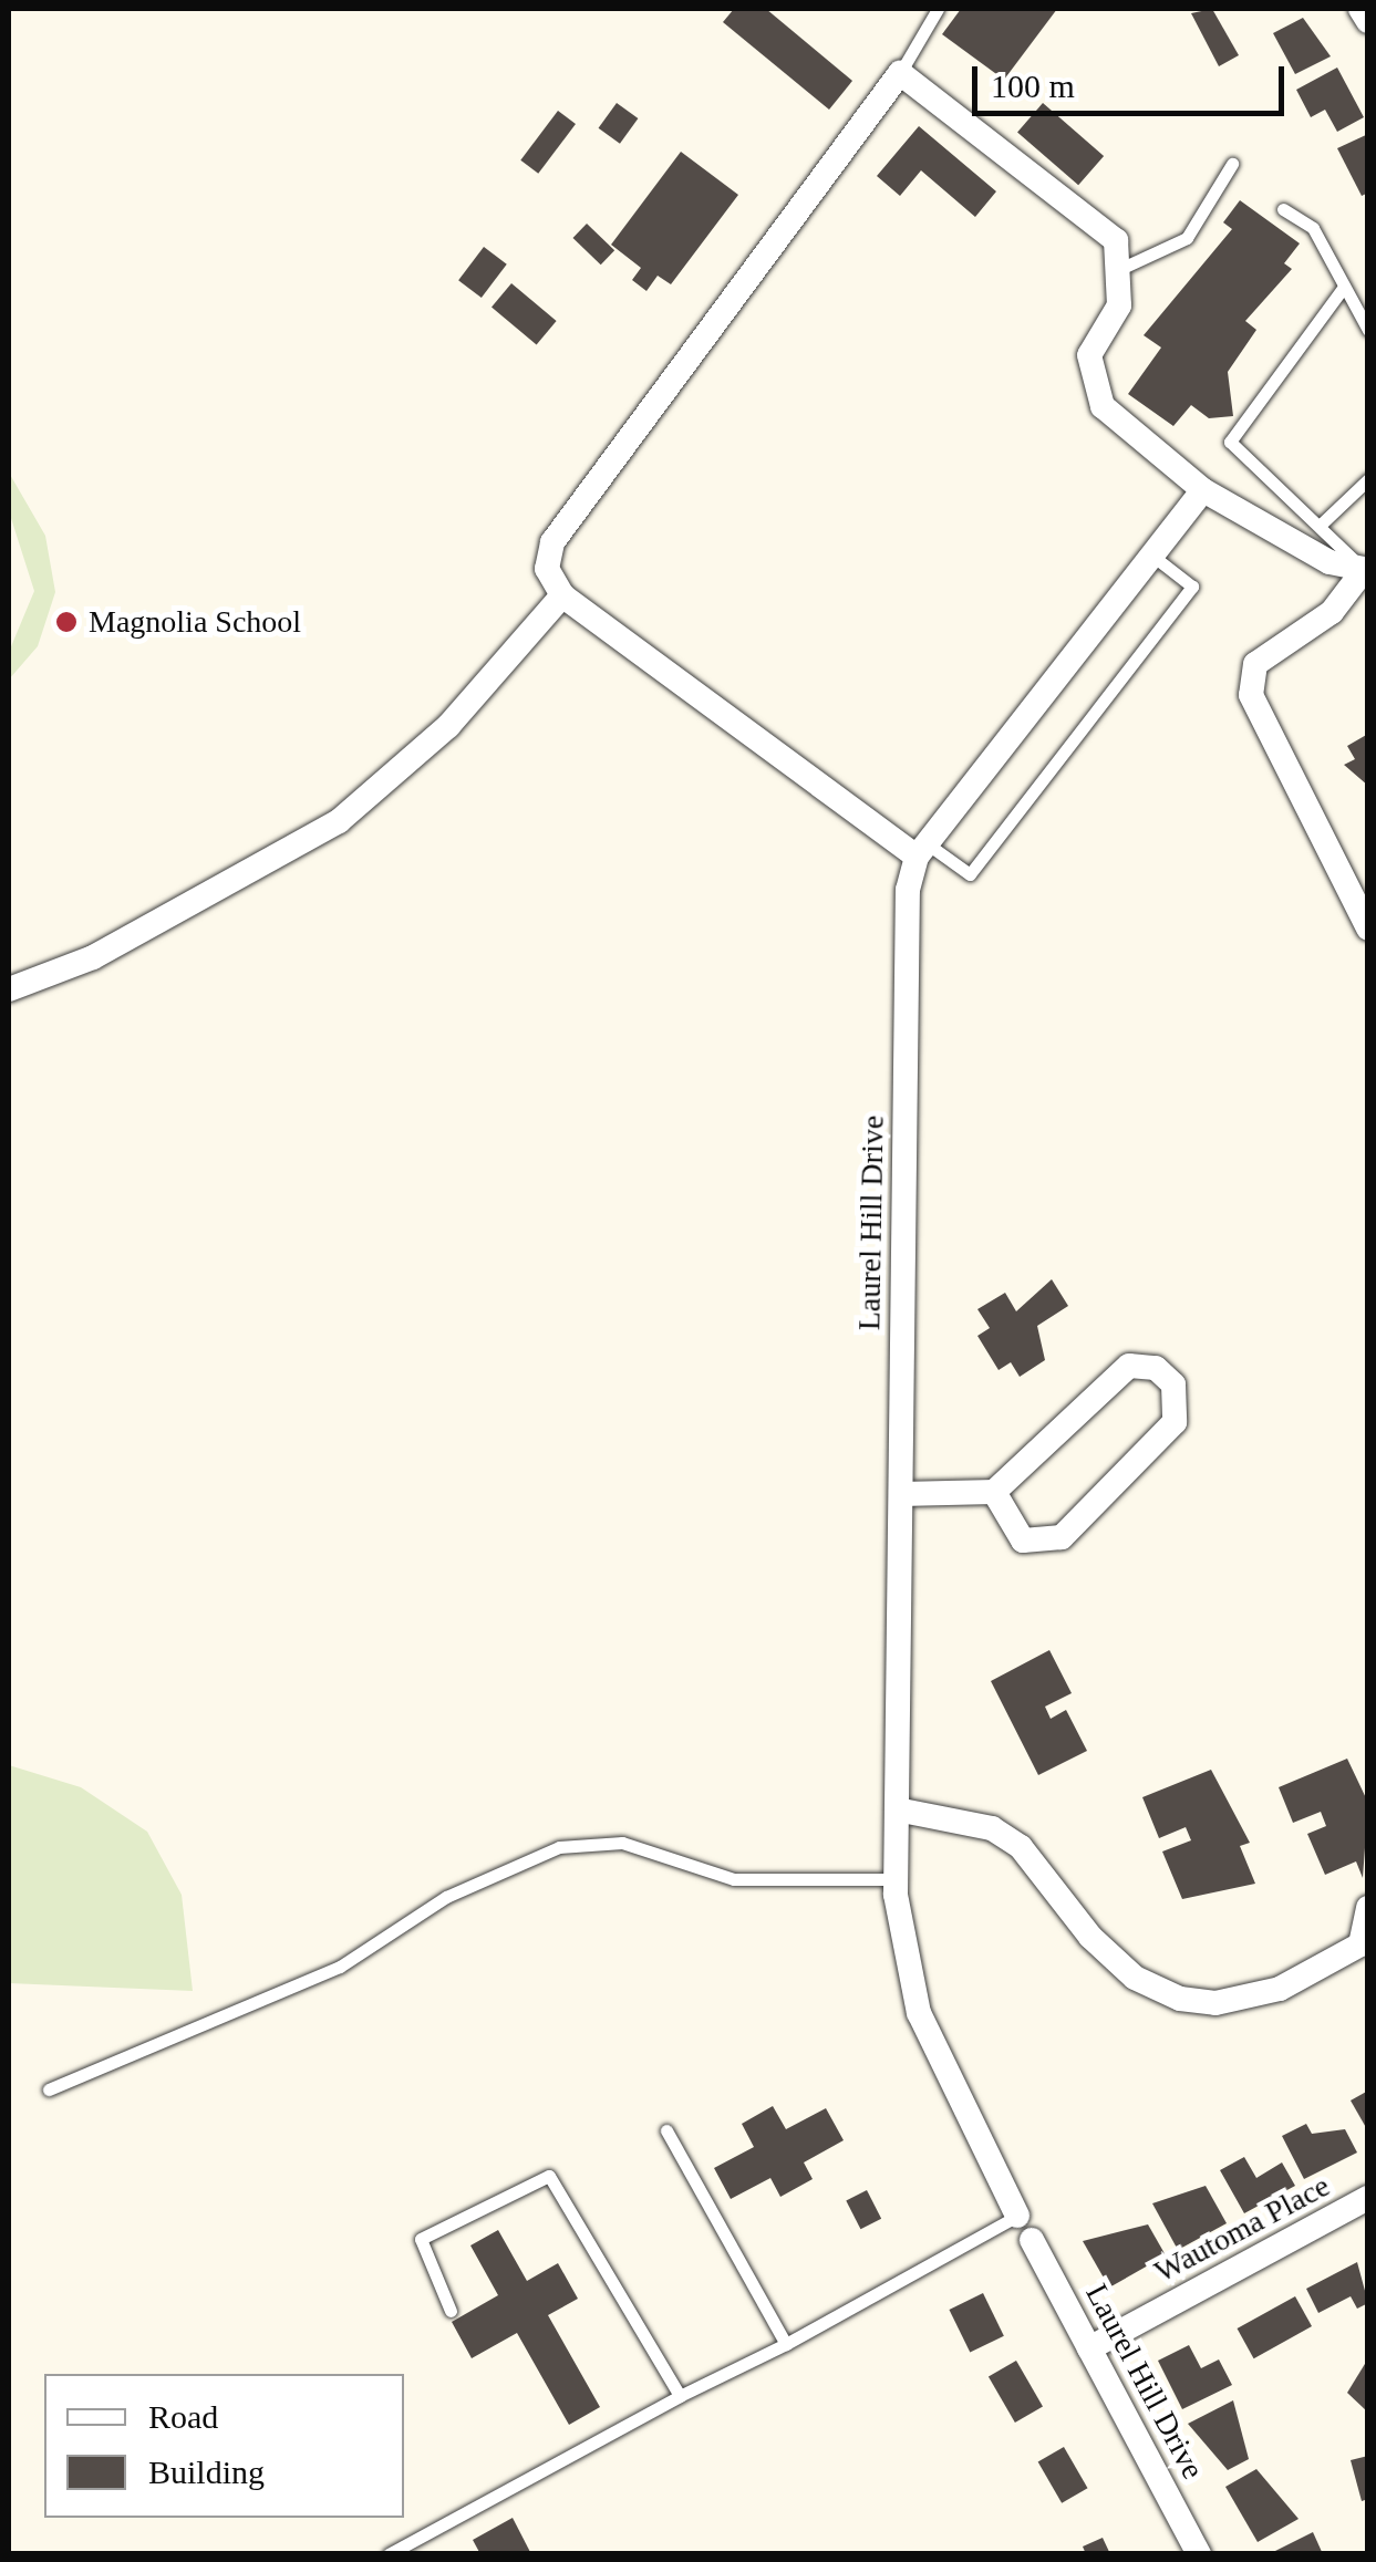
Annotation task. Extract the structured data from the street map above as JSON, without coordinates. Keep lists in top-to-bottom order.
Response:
{
  "streets": {
    "street": ["Laurel Hill Drive", "Wautoma Place"]
  },
  "crossings": [
    ["Laurel Hill Drive", "Wautoma Place"]
  ],
  "places": ["Magnolia School"],
  "legend": ["Road", "Building"],
  "scale_bar": "100 m"
}
